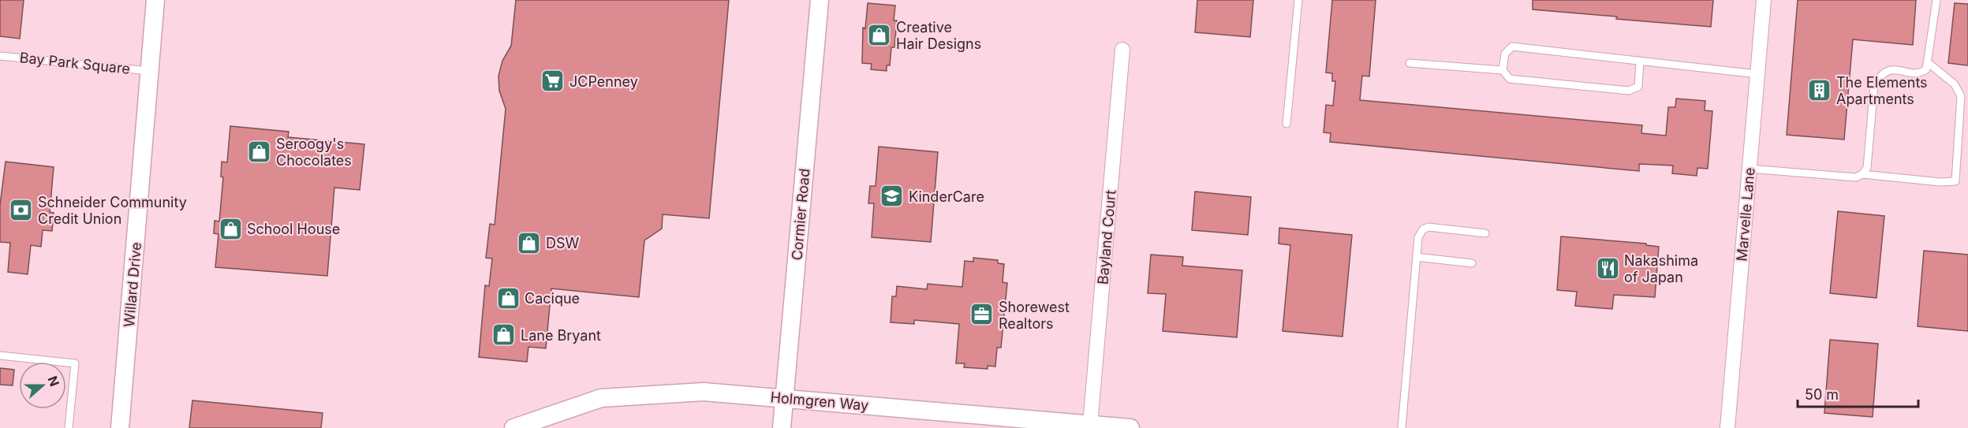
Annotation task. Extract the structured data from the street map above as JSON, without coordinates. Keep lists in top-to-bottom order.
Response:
{
  "streets": {
    "street": [
      "Cormier Road",
      "Marvelle Lane",
      "Bayland Court",
      "Willard Drive",
      "Holmgren Way"
    ],
    "lane": ["Bay Park Square"]
  },
  "crossings": [
    ["Bay Park Square", "Willard Drive"],
    ["Cormier Road", "Holmgren Way"],
    ["Bayland Court", "Holmgren Way"]
  ],
  "places": {
    "shop": [
      "Creative Hair Designs",
      "Seroogy's Chocolates",
      "School House",
      "DSW",
      "Cacique",
      "Lane Bryant"
    ],
    "supermarket": ["JCPenney"],
    "building": ["The Elements Apartments"],
    "school or university": ["KinderCare"],
    "bank": ["Schneider Community Credit Union"],
    "restaurant": ["Nakashima of Japan"],
    "office": ["Shorewest Realtors"]
  },
  "scale_bar": "50 m",
  "north": "right"
}
